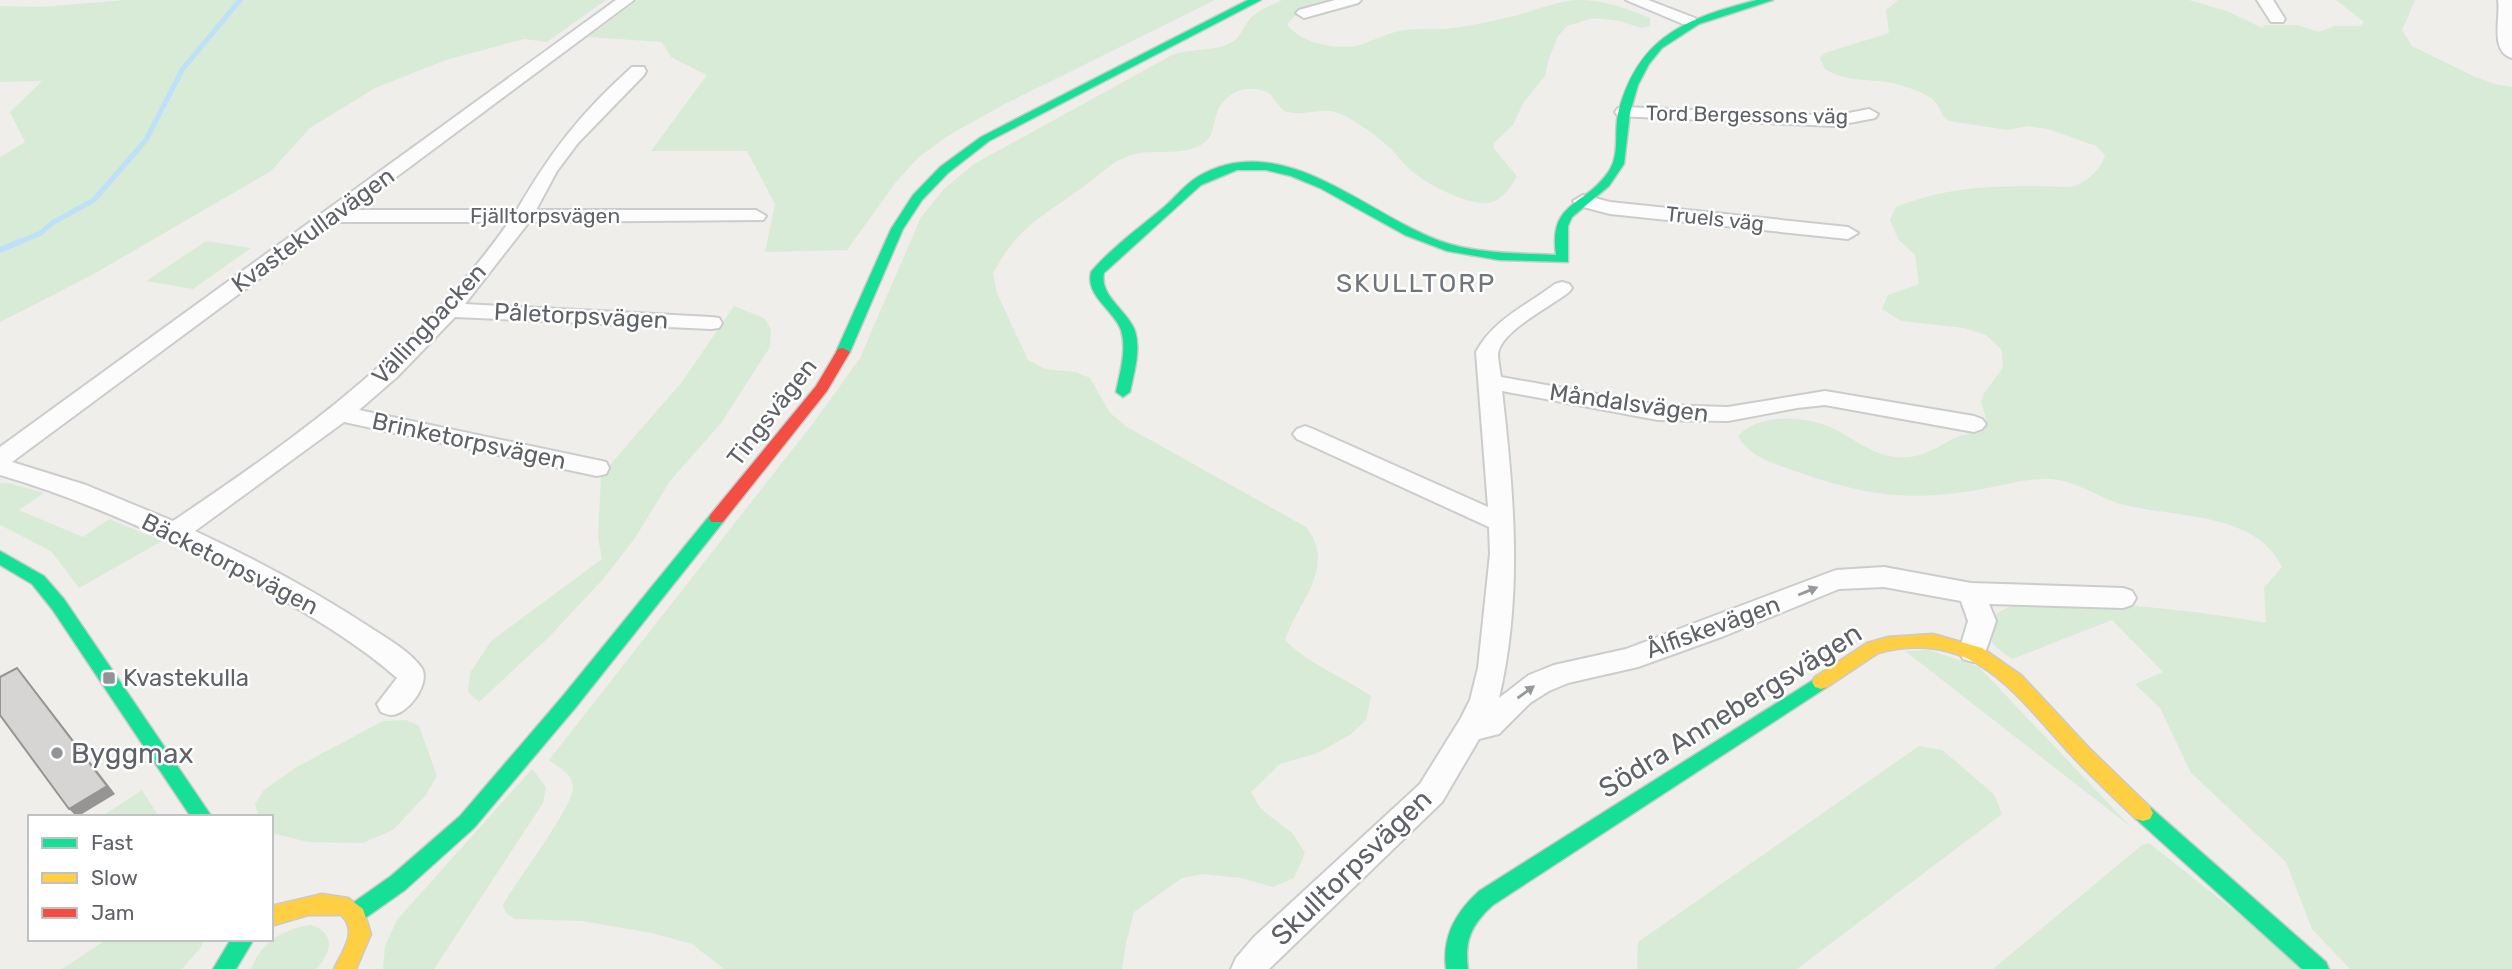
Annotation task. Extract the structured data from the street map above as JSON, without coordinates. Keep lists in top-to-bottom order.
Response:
{
  "streets": {
    "street": [
      "Tord Bergessons väg",
      "Fjälltorpsvägen",
      "Truels väg",
      "Kvastekullavägen",
      "Påletorpsvägen",
      "Vällingbacken",
      "Måndalsvägen",
      "Tingsvägen",
      "Brinketorpsvägen",
      "Bäcketorpsvägen",
      "Ålfiskevägen",
      "Södra Annebergsvägen",
      "Skulltorpsvägen"
    ]
  },
  "crossings": [
    ["Fjälltorpsvägen", "Kvastekullavägen"],
    ["Fjälltorpsvägen", "Vällingbacken"],
    ["Påletorpsvägen", "Vällingbacken"],
    ["Vällingbacken", "Brinketorpsvägen"],
    ["Vällingbacken", "Bäcketorpsvägen"],
    ["Måndalsvägen", "Skulltorpsvägen"],
    ["Ålfiskevägen", "Skulltorpsvägen"]
  ],
  "one_way": ["Ålfiskevägen"],
  "districts": ["SKULLTORP"],
  "places": {
    "transit": ["Kvastekulla"],
    "other": ["Byggmax"]
  },
  "legend": ["Fast", "Slow", "Jam"]
}
